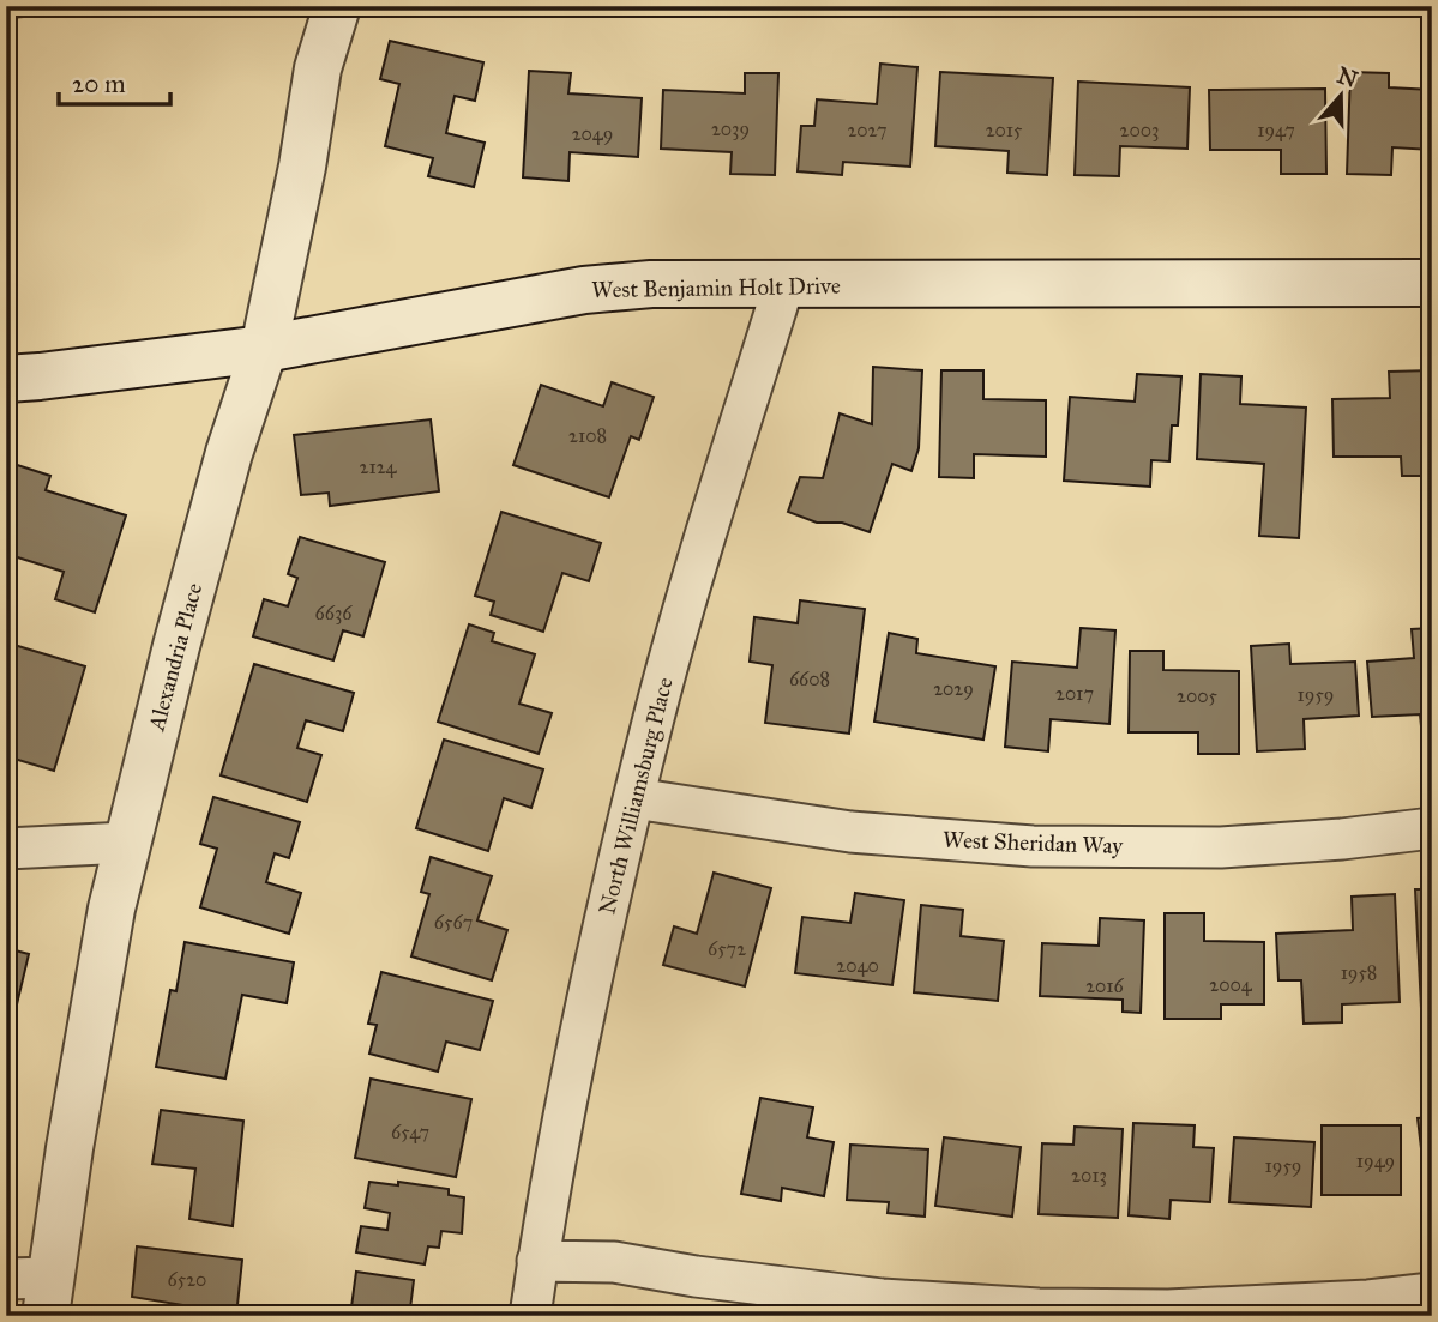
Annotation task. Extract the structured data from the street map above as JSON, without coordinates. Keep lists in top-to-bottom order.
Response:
{
  "streets": {
    "main road": ["West Benjamin Holt Drive", "Alexandria Place"],
    "street": ["North Williamsburg Place", "West Sheridan Way"]
  },
  "crossings": [
    ["West Benjamin Holt Drive", "Alexandria Place"],
    ["West Benjamin Holt Drive", "North Williamsburg Place"],
    ["North Williamsburg Place", "West Sheridan Way"]
  ],
  "house_numbers": [
    "2039",
    "2027",
    "2015",
    "2003",
    "1947",
    "2049",
    "2108",
    "2124",
    "6636",
    "6608",
    "2029",
    "2017",
    "1959",
    "2005",
    "6567",
    "6572",
    "2040",
    "1958",
    "2004",
    "2016",
    "6547",
    "1949",
    "1959",
    "2013",
    "6520"
  ],
  "scale_bar": "20 m",
  "north": "top"
}
